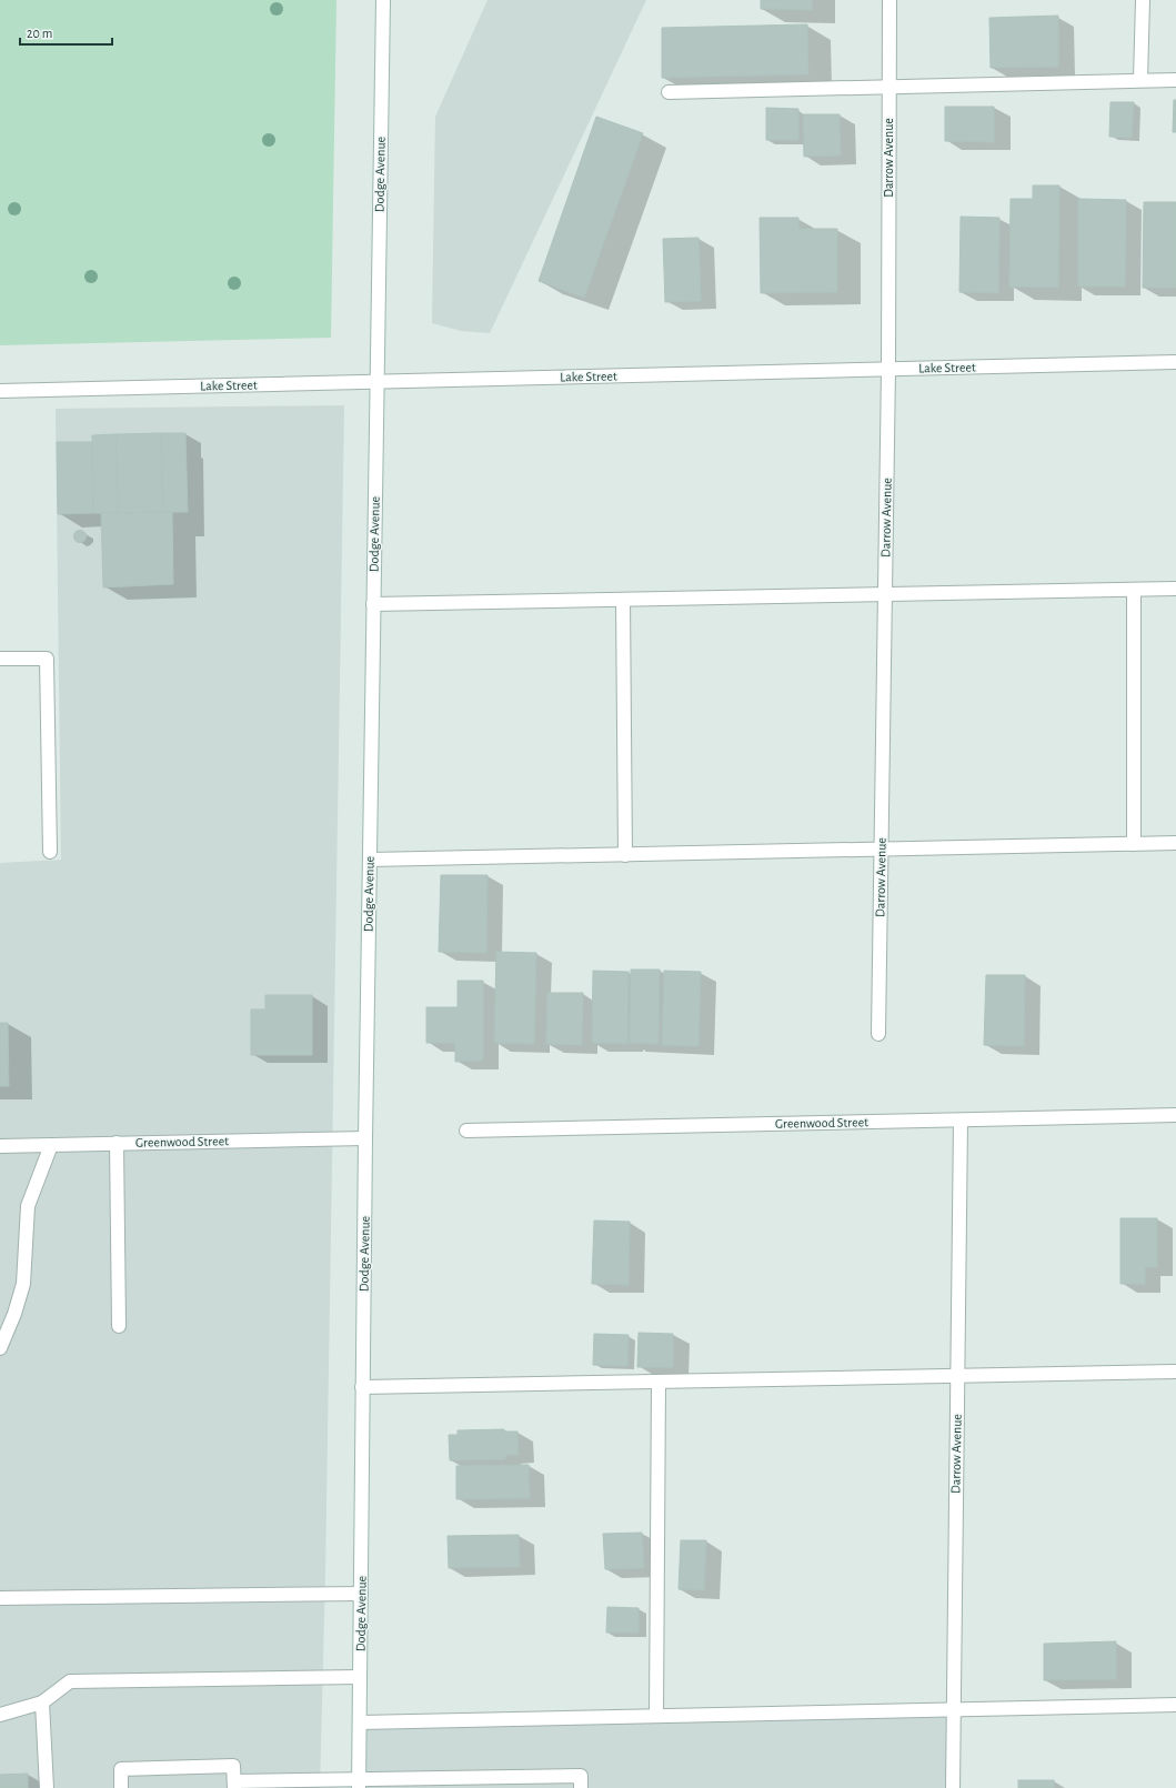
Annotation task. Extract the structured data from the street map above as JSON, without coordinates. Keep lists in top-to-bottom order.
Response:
{
  "streets": {
    "street": [
      "Darrow Avenue",
      "Dodge Avenue",
      "Lake Street",
      "Greenwood Street"
    ]
  },
  "crossings": [
    ["Darrow Avenue", "Lake Street"],
    ["Darrow Avenue", "Greenwood Street"],
    ["Dodge Avenue", "Lake Street"],
    ["Dodge Avenue", "Greenwood Street"]
  ],
  "scale_bar": "20 m"
}
